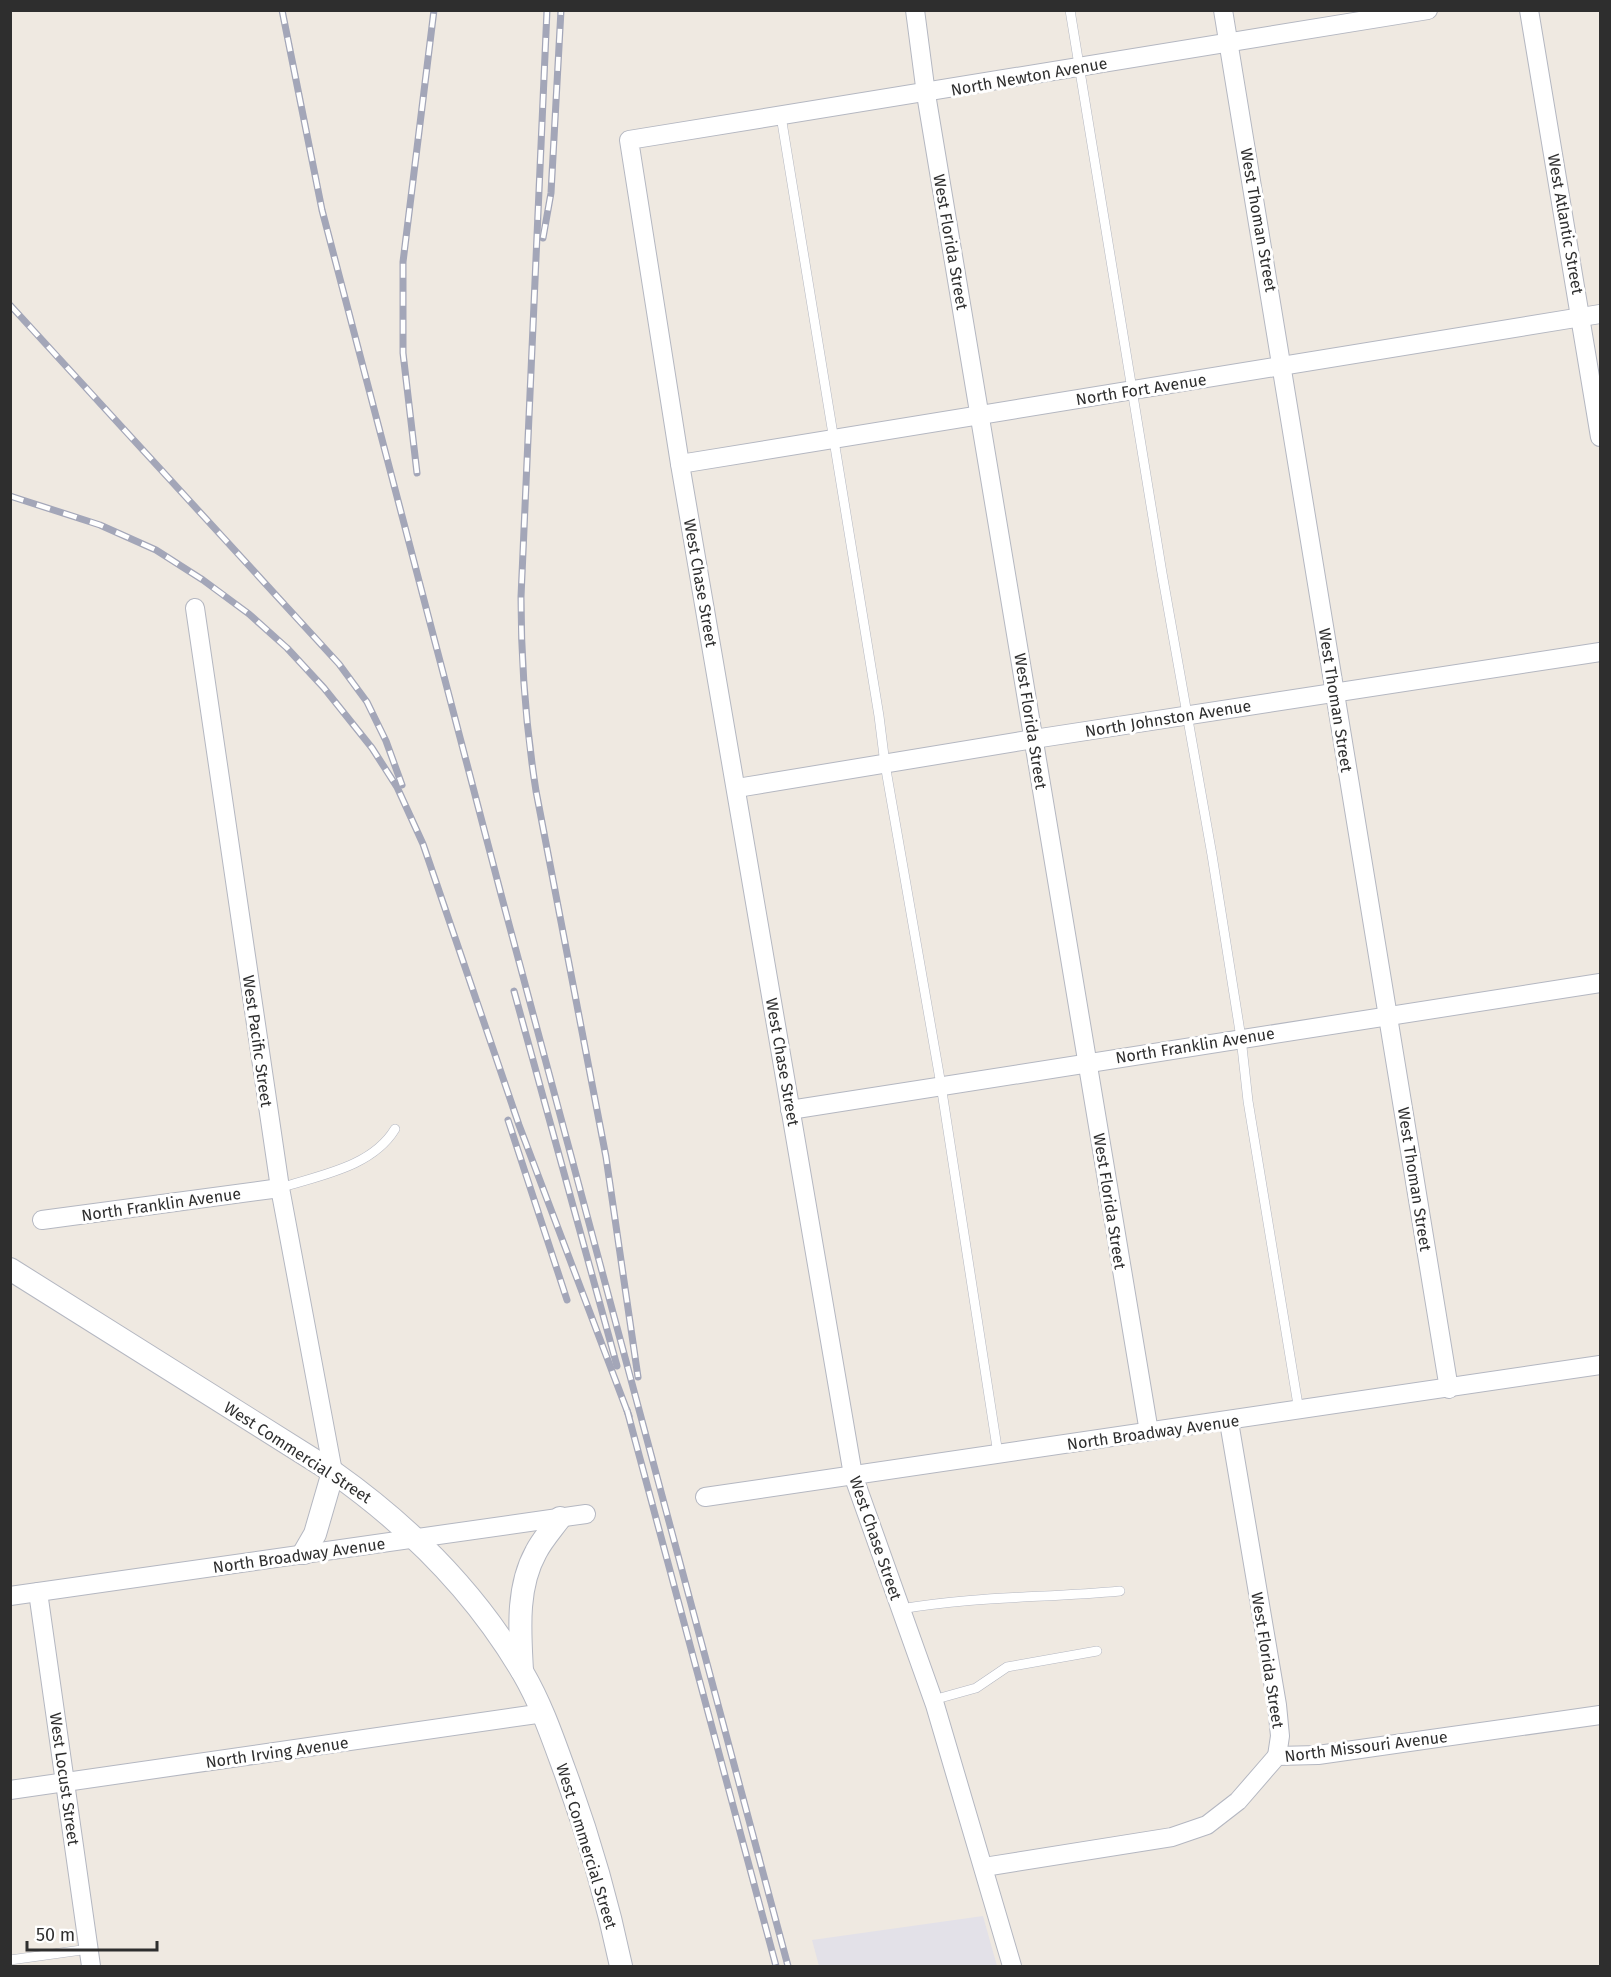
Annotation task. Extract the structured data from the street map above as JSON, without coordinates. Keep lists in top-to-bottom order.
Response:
{
  "streets": {
    "street": [
      "North Newton Avenue",
      "West Thoman Street",
      "West Atlantic Street",
      "West Florida Street",
      "North Fort Avenue",
      "West Chase Street",
      "North Johnston Avenue",
      "West Pacific Street",
      "North Franklin Avenue",
      "North Broadway Avenue",
      "West Commercial Street",
      "North Missouri Avenue",
      "North Irving Avenue",
      "West Locust Street"
    ]
  },
  "crossings": [
    ["North Newton Avenue", "West Thoman Street"],
    ["North Newton Avenue", "West Florida Street"],
    ["North Newton Avenue", "West Chase Street"],
    ["West Thoman Street", "North Fort Avenue"],
    ["West Thoman Street", "North Johnston Avenue"],
    ["West Thoman Street", "North Franklin Avenue"],
    ["West Thoman Street", "North Broadway Avenue"],
    ["West Atlantic Street", "North Fort Avenue"],
    ["West Florida Street", "North Fort Avenue"],
    ["West Florida Street", "North Johnston Avenue"],
    ["West Florida Street", "North Franklin Avenue"],
    ["West Florida Street", "North Broadway Avenue"],
    ["West Florida Street", "North Missouri Avenue"],
    ["North Fort Avenue", "West Chase Street"],
    ["West Chase Street", "North Johnston Avenue"],
    ["West Chase Street", "North Franklin Avenue"],
    ["West Chase Street", "North Broadway Avenue"],
    ["West Chase Street", "North Missouri Avenue"],
    ["West Pacific Street", "North Franklin Avenue"],
    ["West Pacific Street", "West Commercial Street"],
    ["North Broadway Avenue", "West Commercial Street"],
    ["North Broadway Avenue", "West Locust Street"],
    ["West Commercial Street", "North Irving Avenue"],
    ["North Irving Avenue", "West Locust Street"]
  ],
  "scale_bar": "50 m"
}
